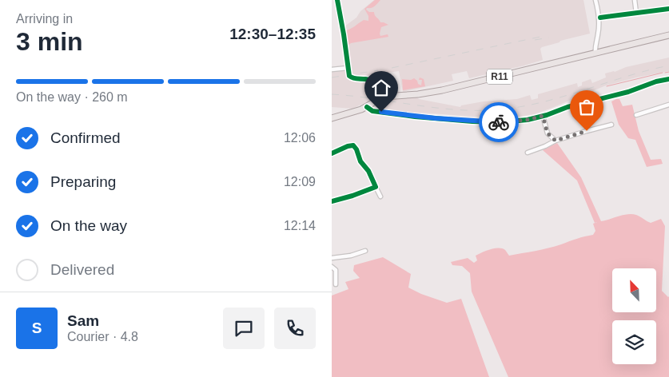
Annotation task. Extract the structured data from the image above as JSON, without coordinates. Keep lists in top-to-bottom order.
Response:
{
  "streets": {
    "main road": ["R11"]
  },
  "north": "top left",
  "page": {
    "heading": ["3 min", "Arriving in", "12:30–12:35"],
    "panel": ["Sam", "Courier · 4.8"],
    "bar": "On the way · 260 m",
    "list": [
      ["Confirmed", "12:06"],
      ["Preparing", "12:09"],
      ["On the way", "12:14"],
      "Delivered"
    ],
    "round": "S"
  }
}
